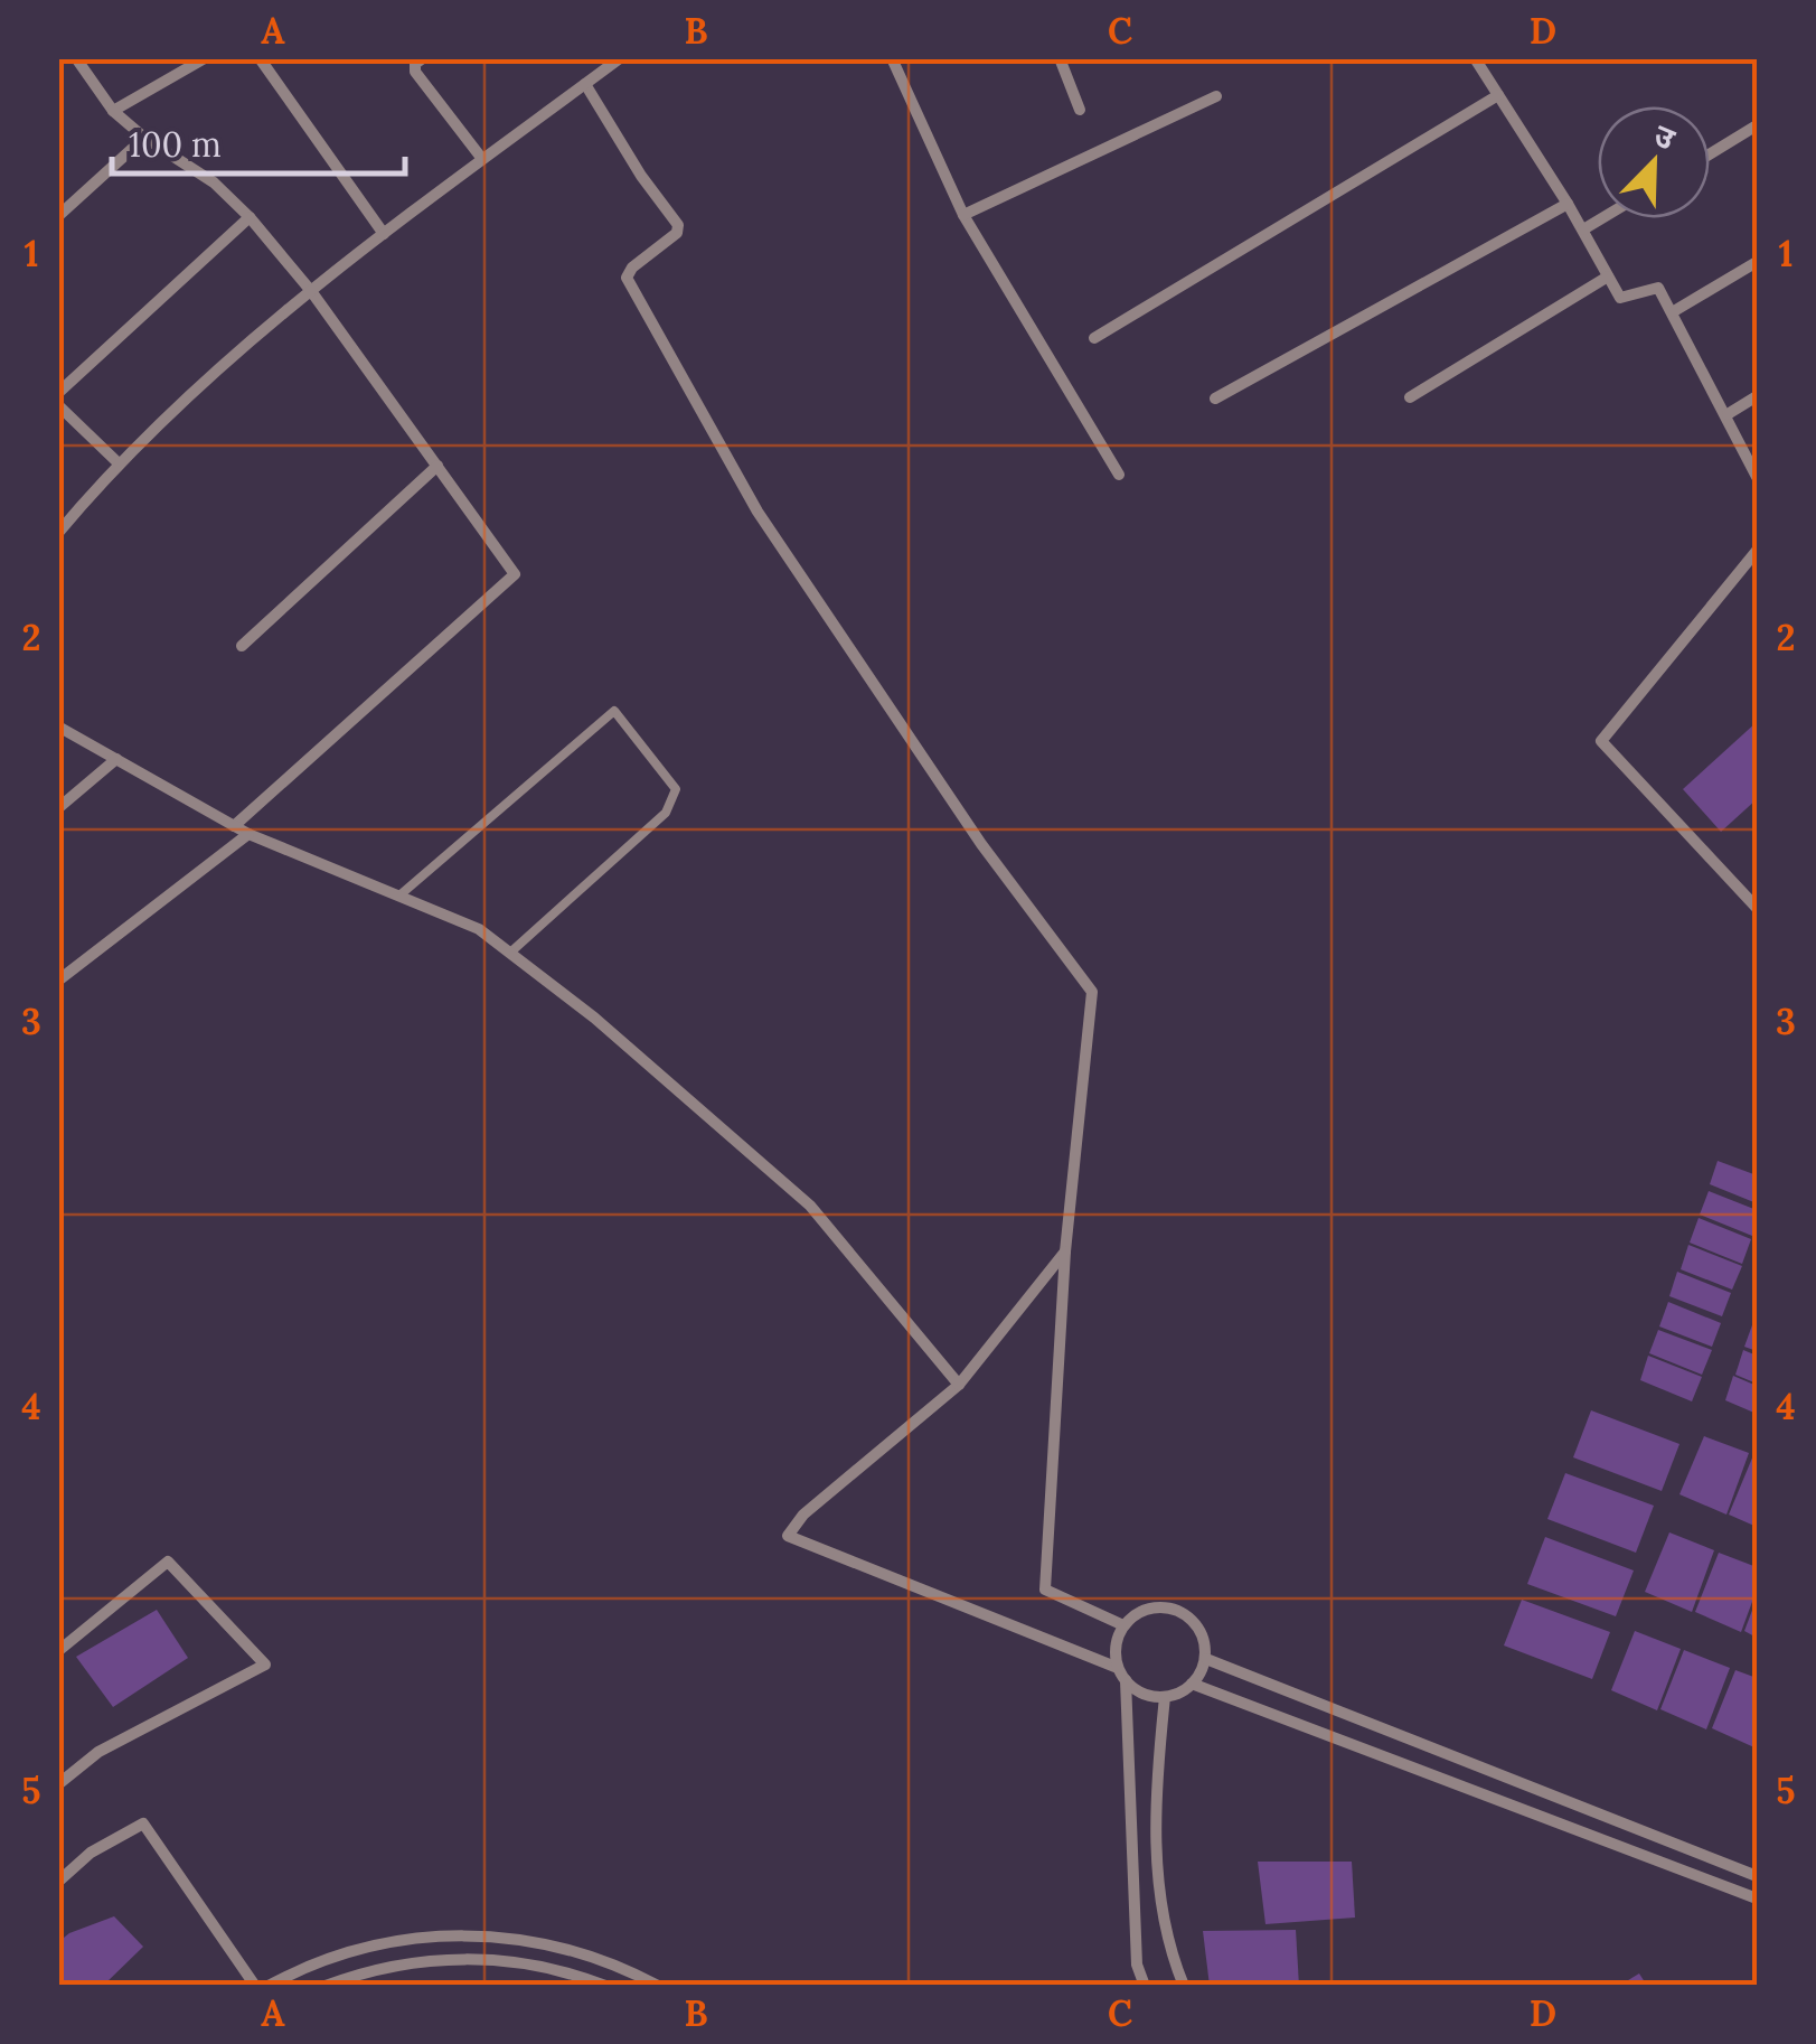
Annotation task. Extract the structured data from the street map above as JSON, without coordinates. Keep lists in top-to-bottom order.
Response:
{
  "scale_bar": "100 m",
  "north": "top right",
  "grid": {
    "columns": [
      "A",
      "B",
      "C",
      "D"
    ],
    "rows": [
      "1",
      "2",
      "3",
      "4",
      "5"
    ]
  }
}
